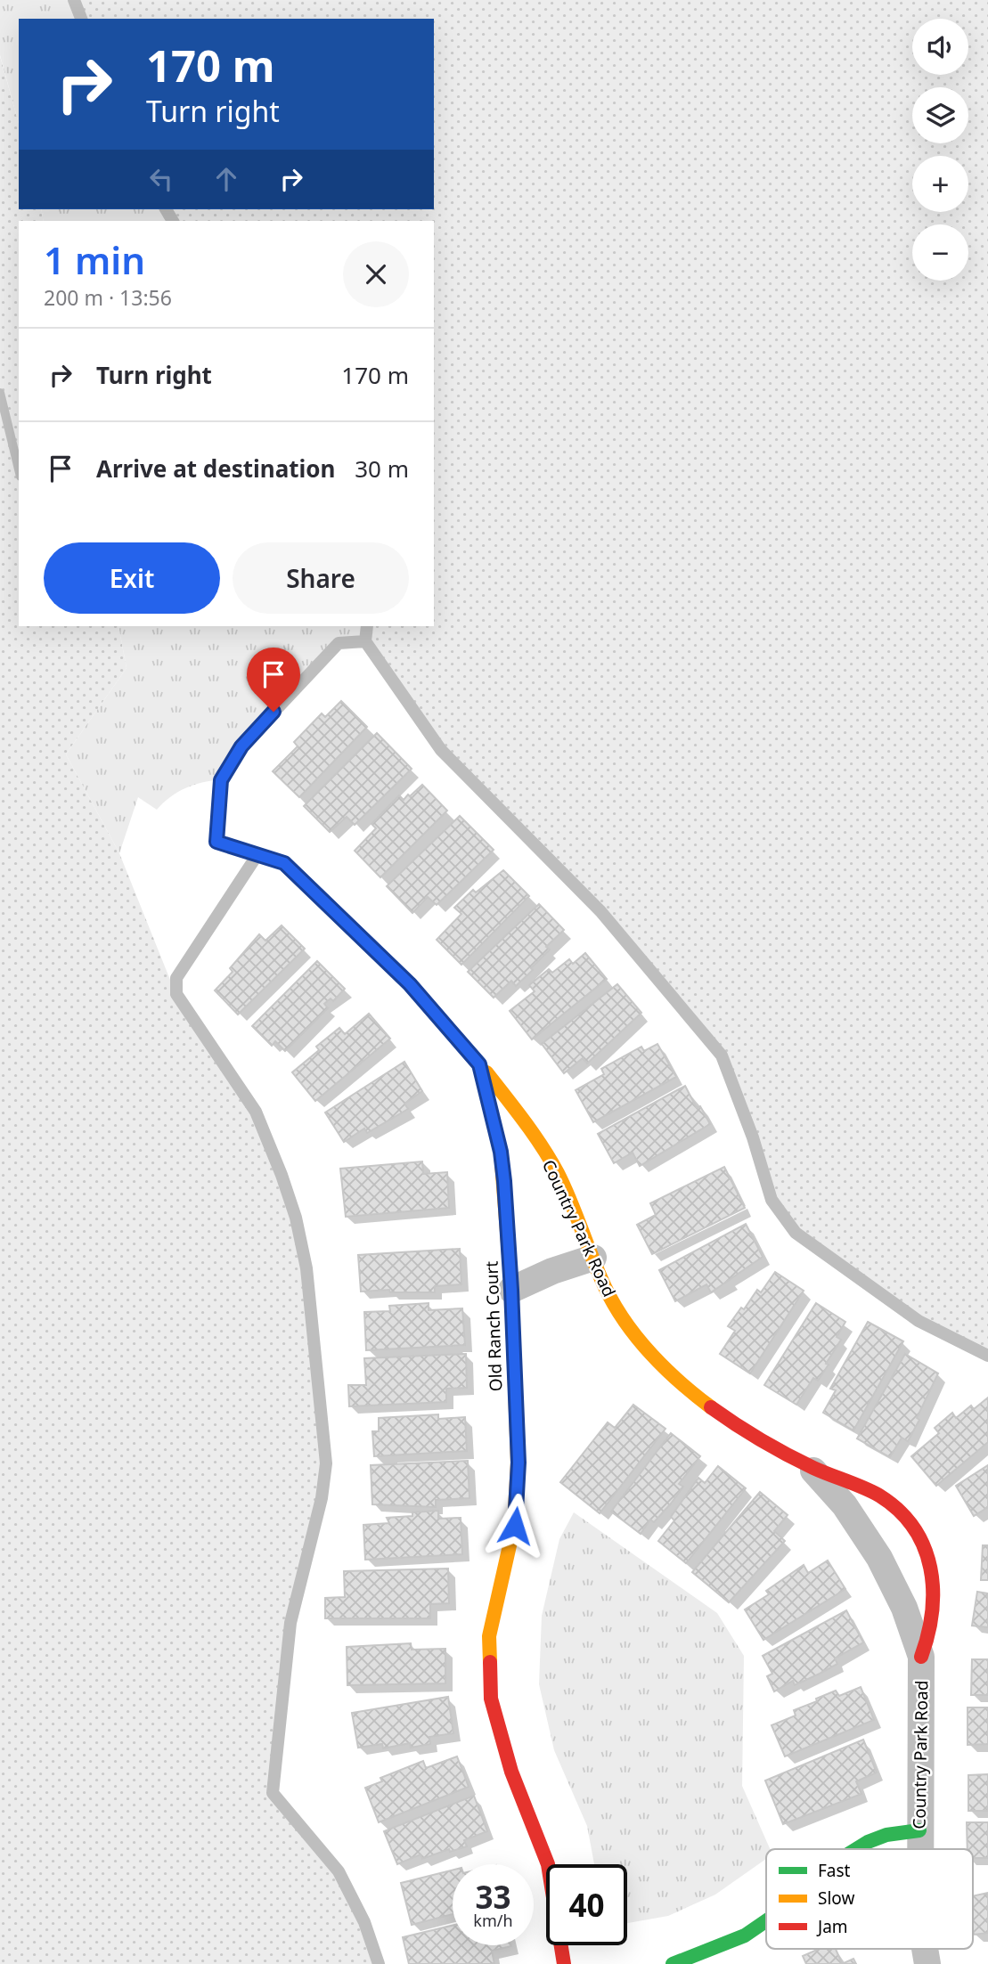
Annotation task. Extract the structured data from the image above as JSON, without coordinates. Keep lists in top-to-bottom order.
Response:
{
  "streets": {
    "street": ["Country Park Road", "Old Ranch Court"]
  },
  "crossings": [
    ["Country Park Road", "Old Ranch Court"]
  ],
  "legend": ["Fast", "Slow", "Jam"],
  "page": {
    "map_buttons": ["+", "−"],
    "turn": ["170 m", "Turn right"],
    "heading": ["1 min", "200 m · 13:56"],
    "list": [
      {
        "name": "Turn right",
        "value": "170 m"
      },
      {
        "name": "Arrive at destination",
        "value": "30 m"
      }
    ],
    "buttons": ["Exit", "Share"],
    "speed": "33 km/h",
    "limit": "40"
  }
}
